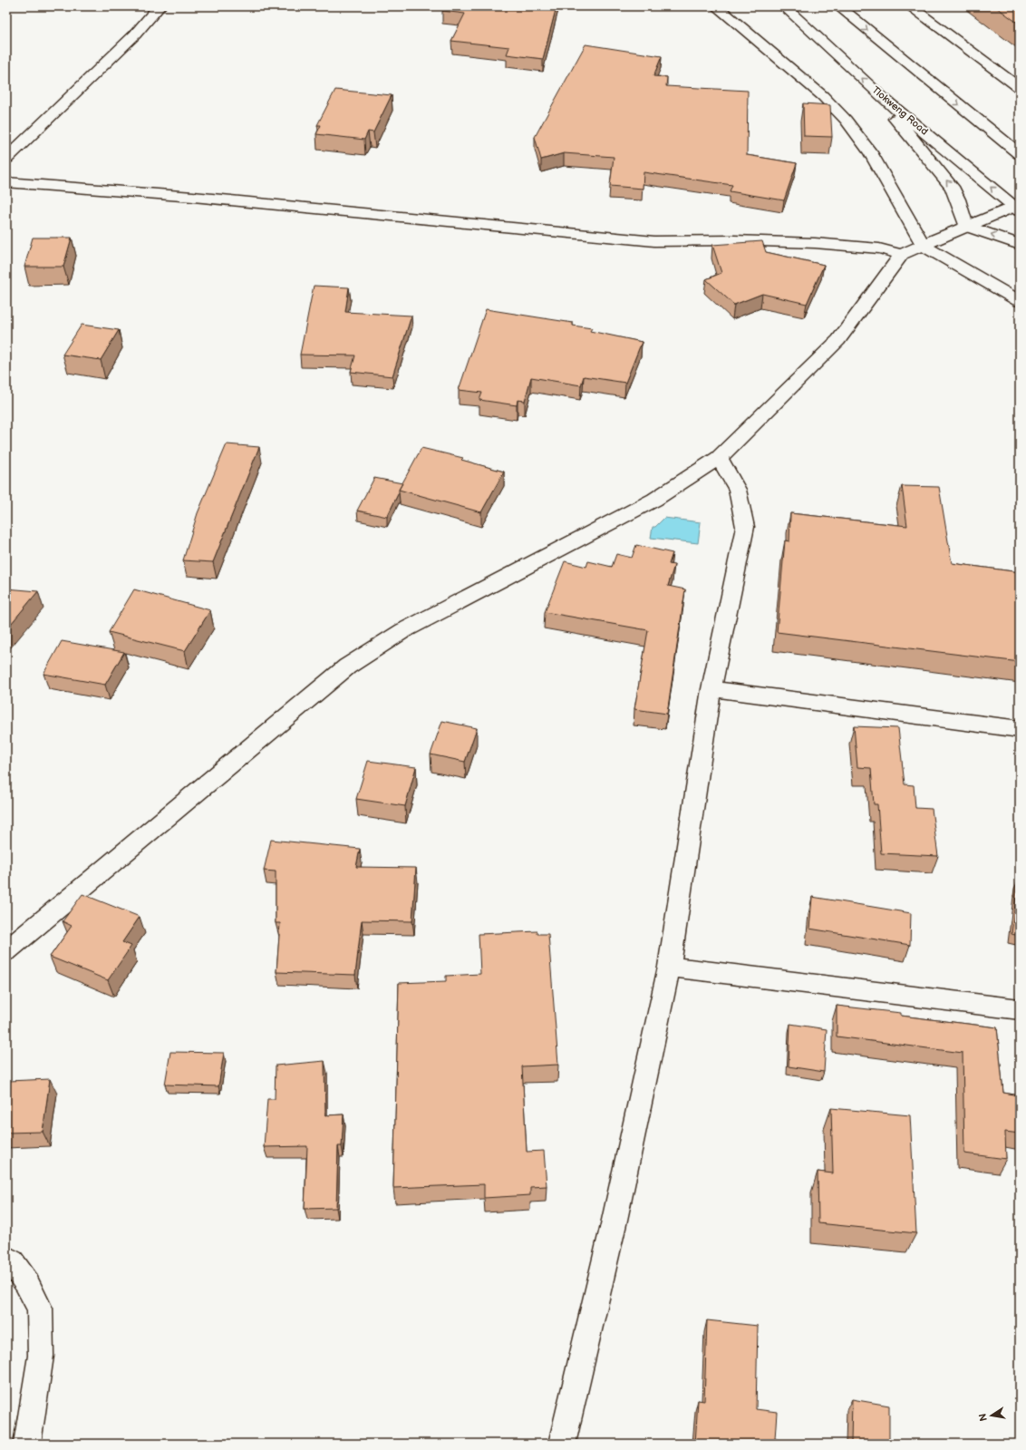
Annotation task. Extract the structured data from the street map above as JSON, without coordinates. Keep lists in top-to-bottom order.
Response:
{
  "streets": {
    "street": ["Tlokweng Road"]
  },
  "north": "left"
}
